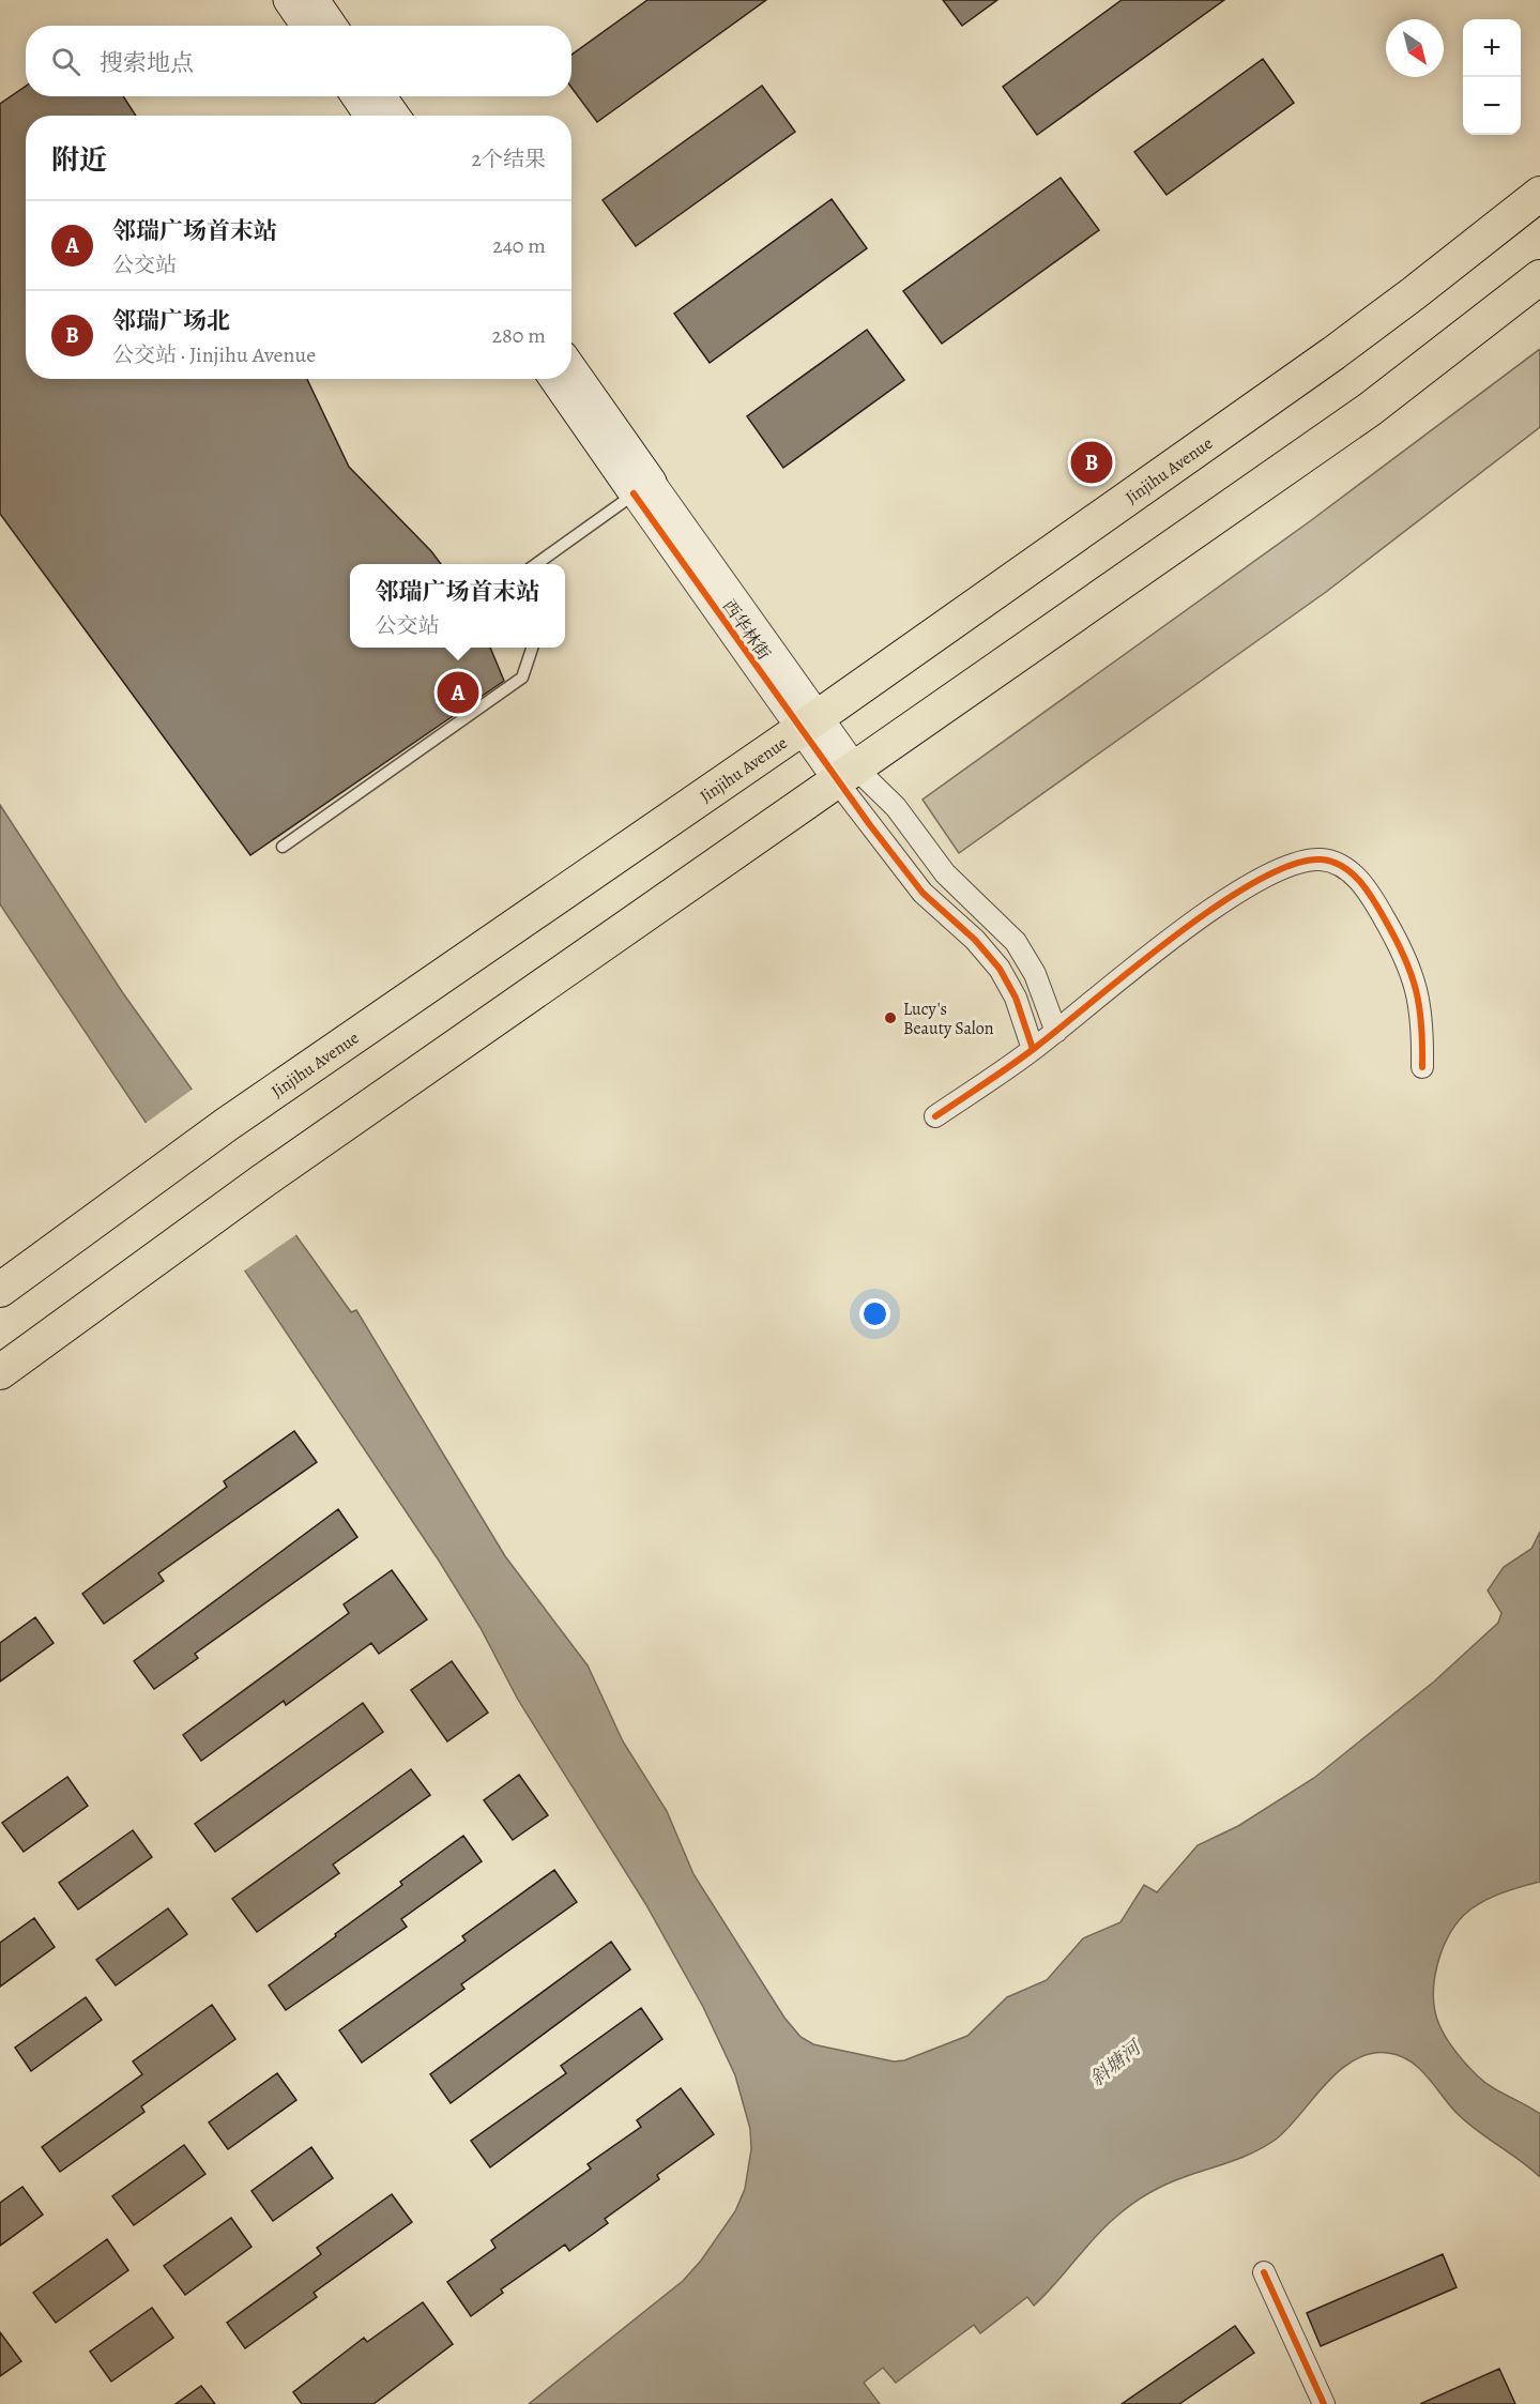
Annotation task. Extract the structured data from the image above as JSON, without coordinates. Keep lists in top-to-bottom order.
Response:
{
  "streets": {
    "main road": ["Jinjihu Avenue", "西华林街"]
  },
  "crossings": [
    ["Jinjihu Avenue", "西华林街"]
  ],
  "water": ["斜塘河"],
  "places": ["Lucy's Beauty Salon"],
  "north": "bottom right",
  "page": {
    "map_buttons": ["+", "−"],
    "search": "搜索地点",
    "heading": ["附近", "2个结果"],
    "list": [
      {
        "mark": "A",
        "name": "邻瑞广场首末站",
        "note": "公交站",
        "value": "240 m"
      },
      {
        "mark": "B",
        "name": "邻瑞广场北",
        "note": "公交站 · Jinjihu Avenue",
        "value": "280 m"
      }
    ],
    "pins": ["B", "A"],
    "popup": ["邻瑞广场首末站", "公交站"]
  }
}
